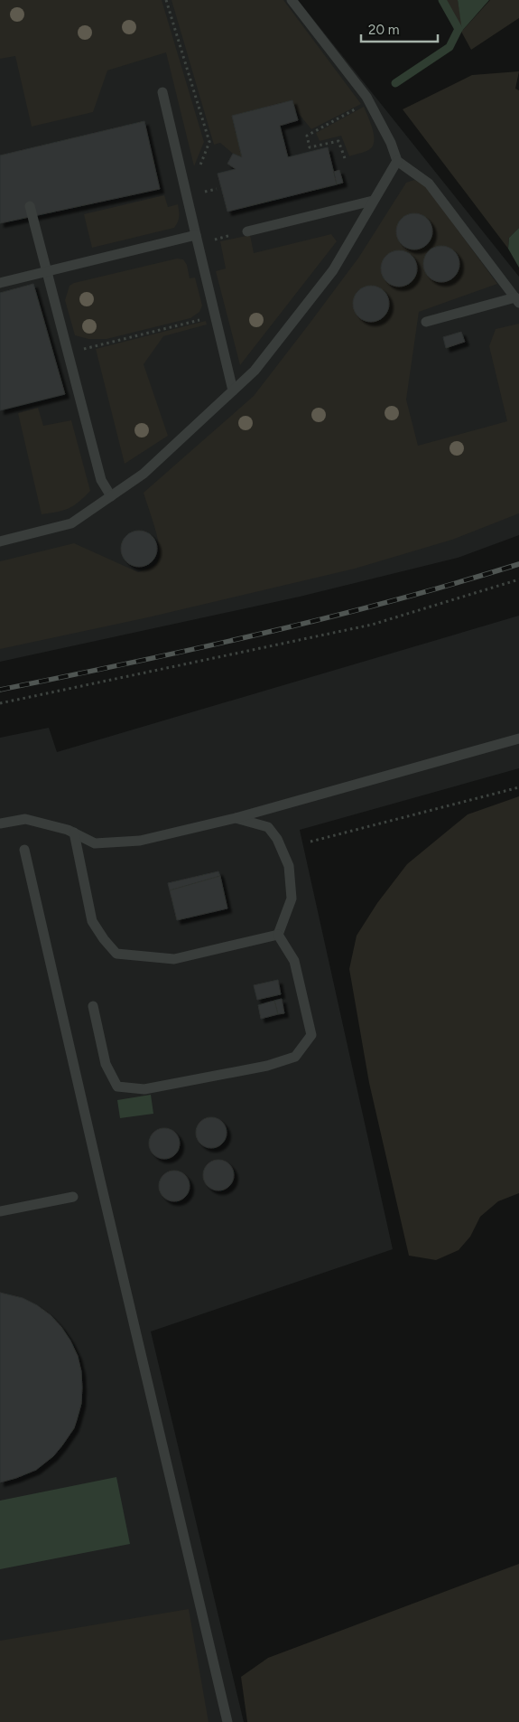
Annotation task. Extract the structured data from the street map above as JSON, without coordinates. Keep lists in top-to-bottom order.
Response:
{
  "scale_bar": "20 m"
}
